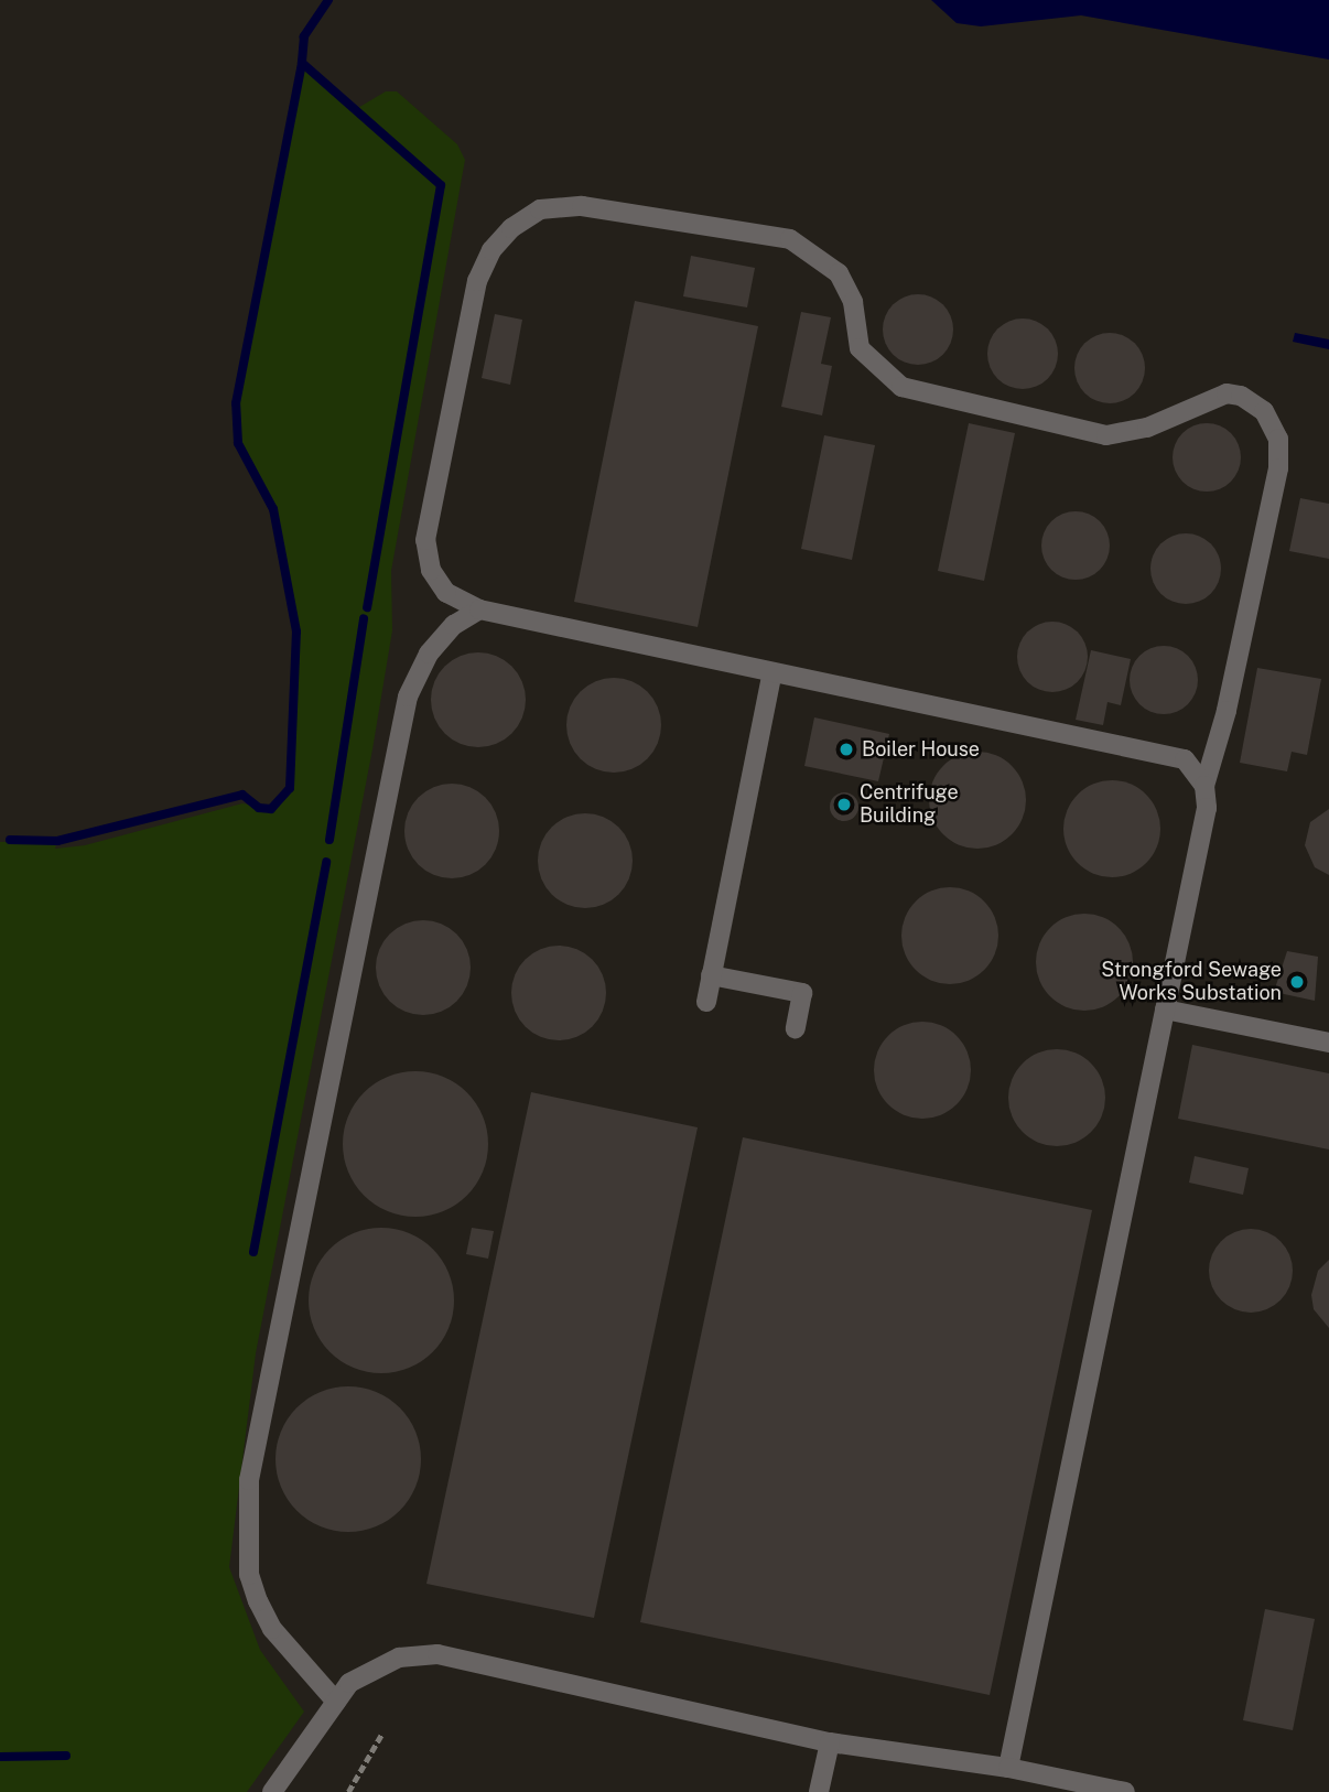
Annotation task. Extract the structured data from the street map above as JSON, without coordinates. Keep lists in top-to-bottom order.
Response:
{
  "places": ["Boiler House", "Centrifuge Building", "Strongford Sewage Works Substation"]
}
